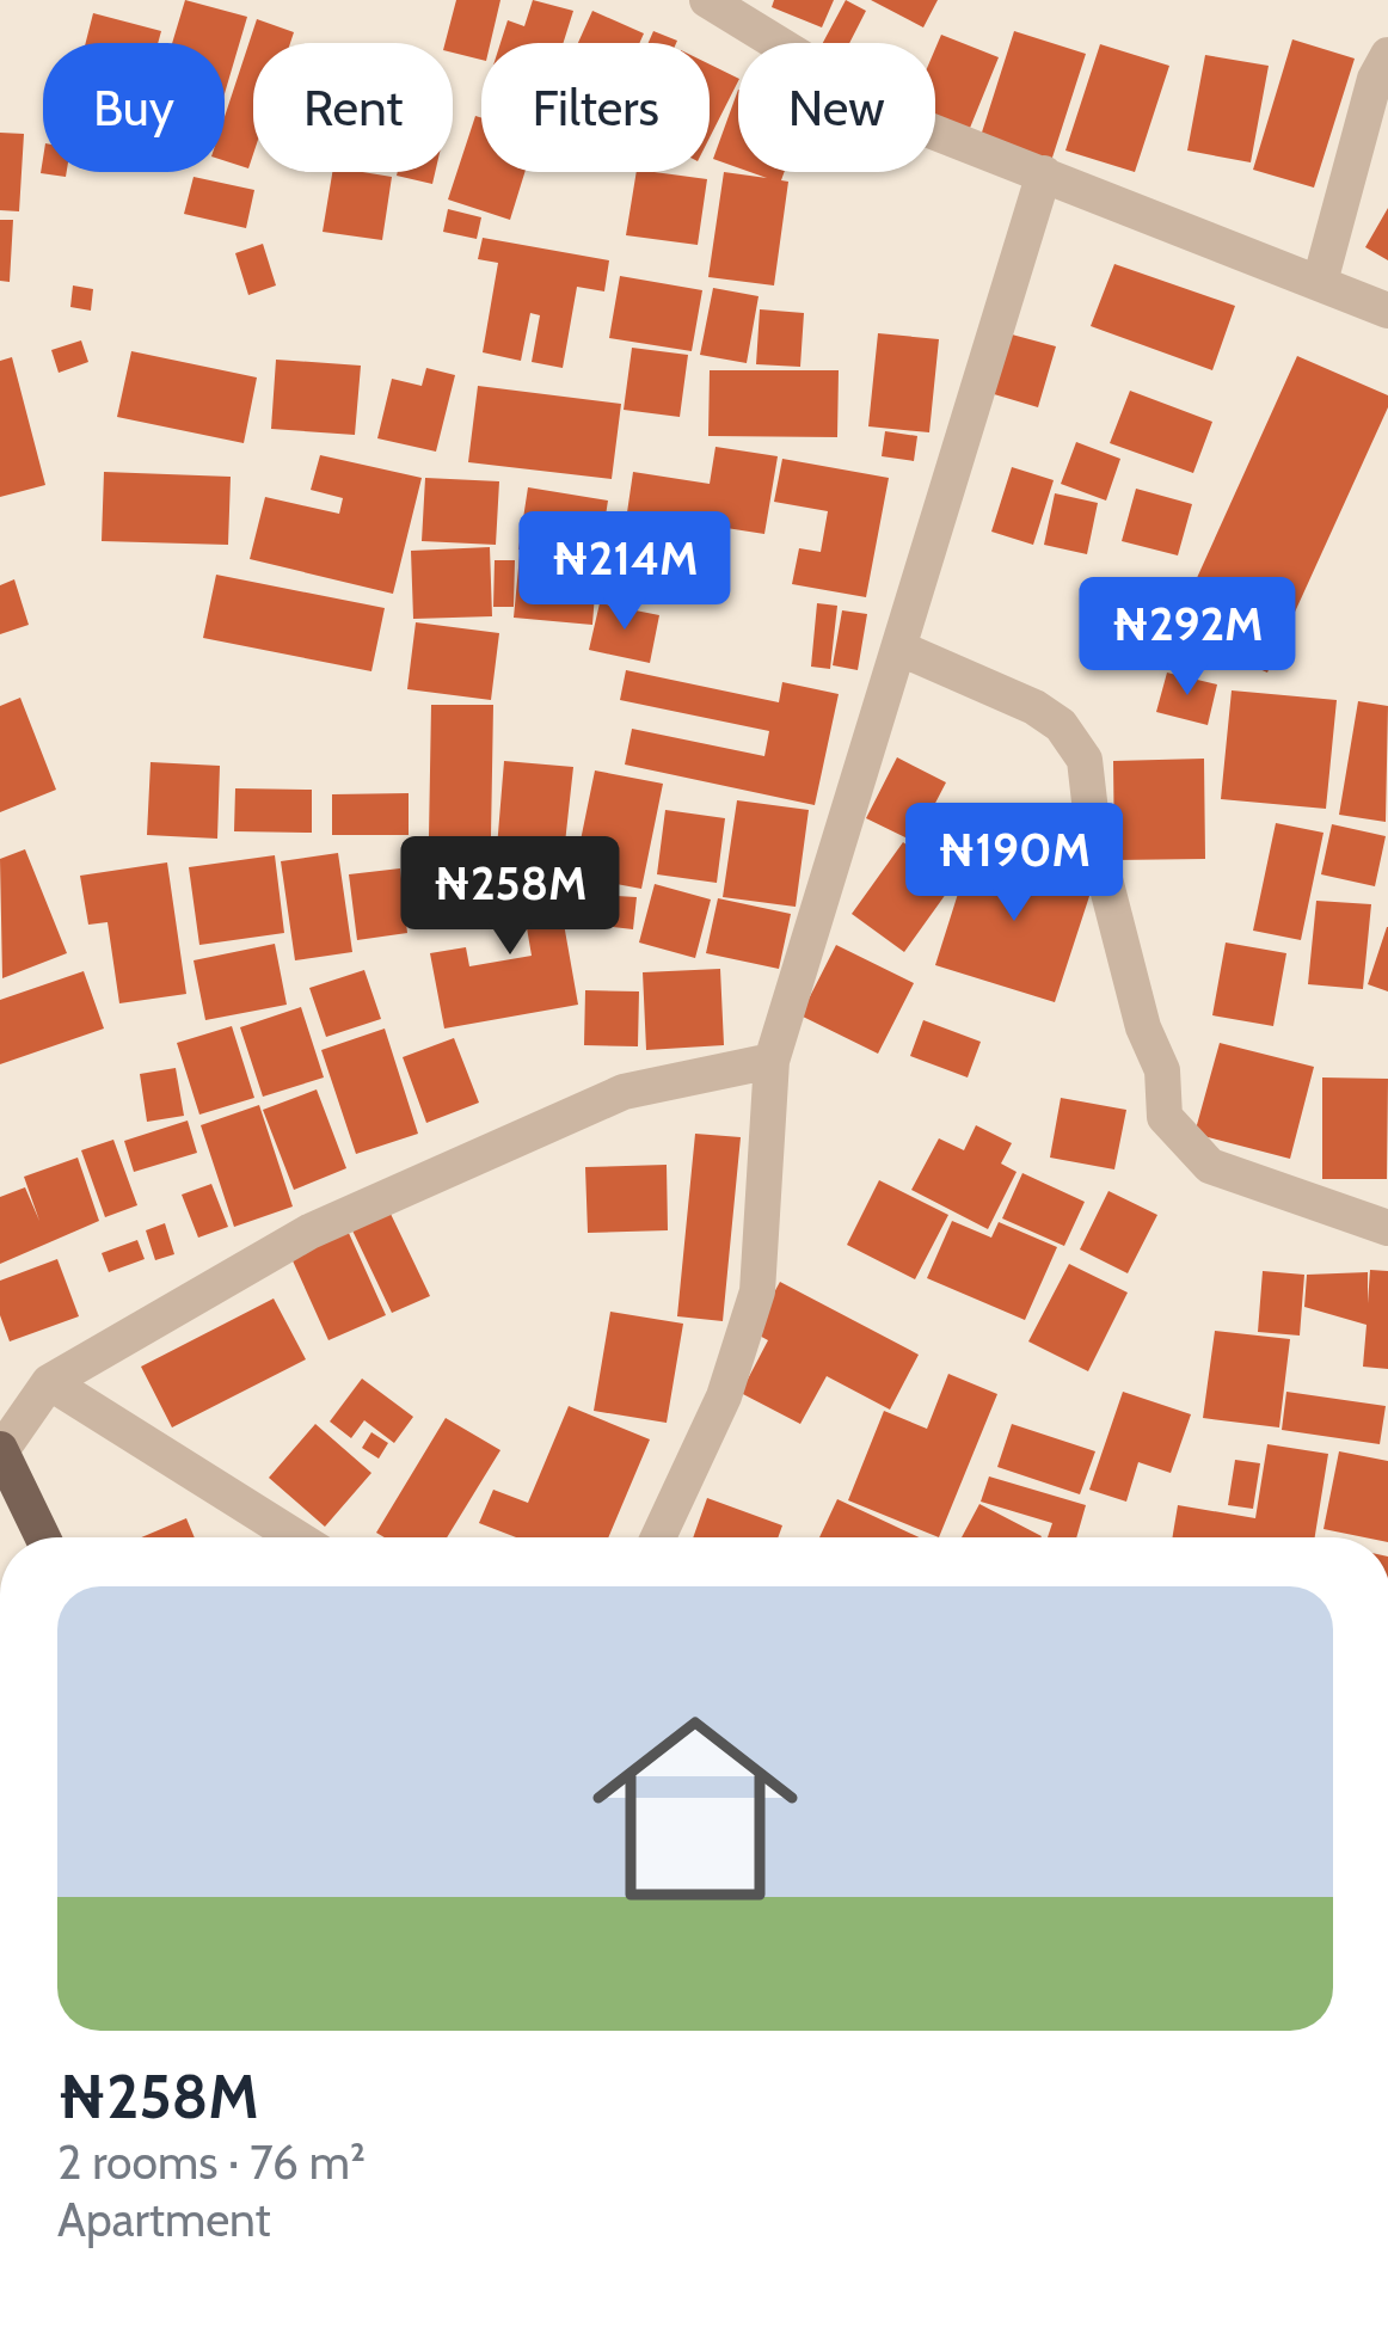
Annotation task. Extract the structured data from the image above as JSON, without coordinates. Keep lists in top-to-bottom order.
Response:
{
  "page": {
    "chip": [
      "Buy",
      "Rent",
      "Filters",
      "New"
    ],
    "price": [
      "₦214M",
      "₦292M",
      "₦190M",
      "₦258M"
    ],
    "list": [
      {
        "name": "₦258M",
        "note": "2 rooms · 76 m² · Apartment"
      }
    ]
  }
}
